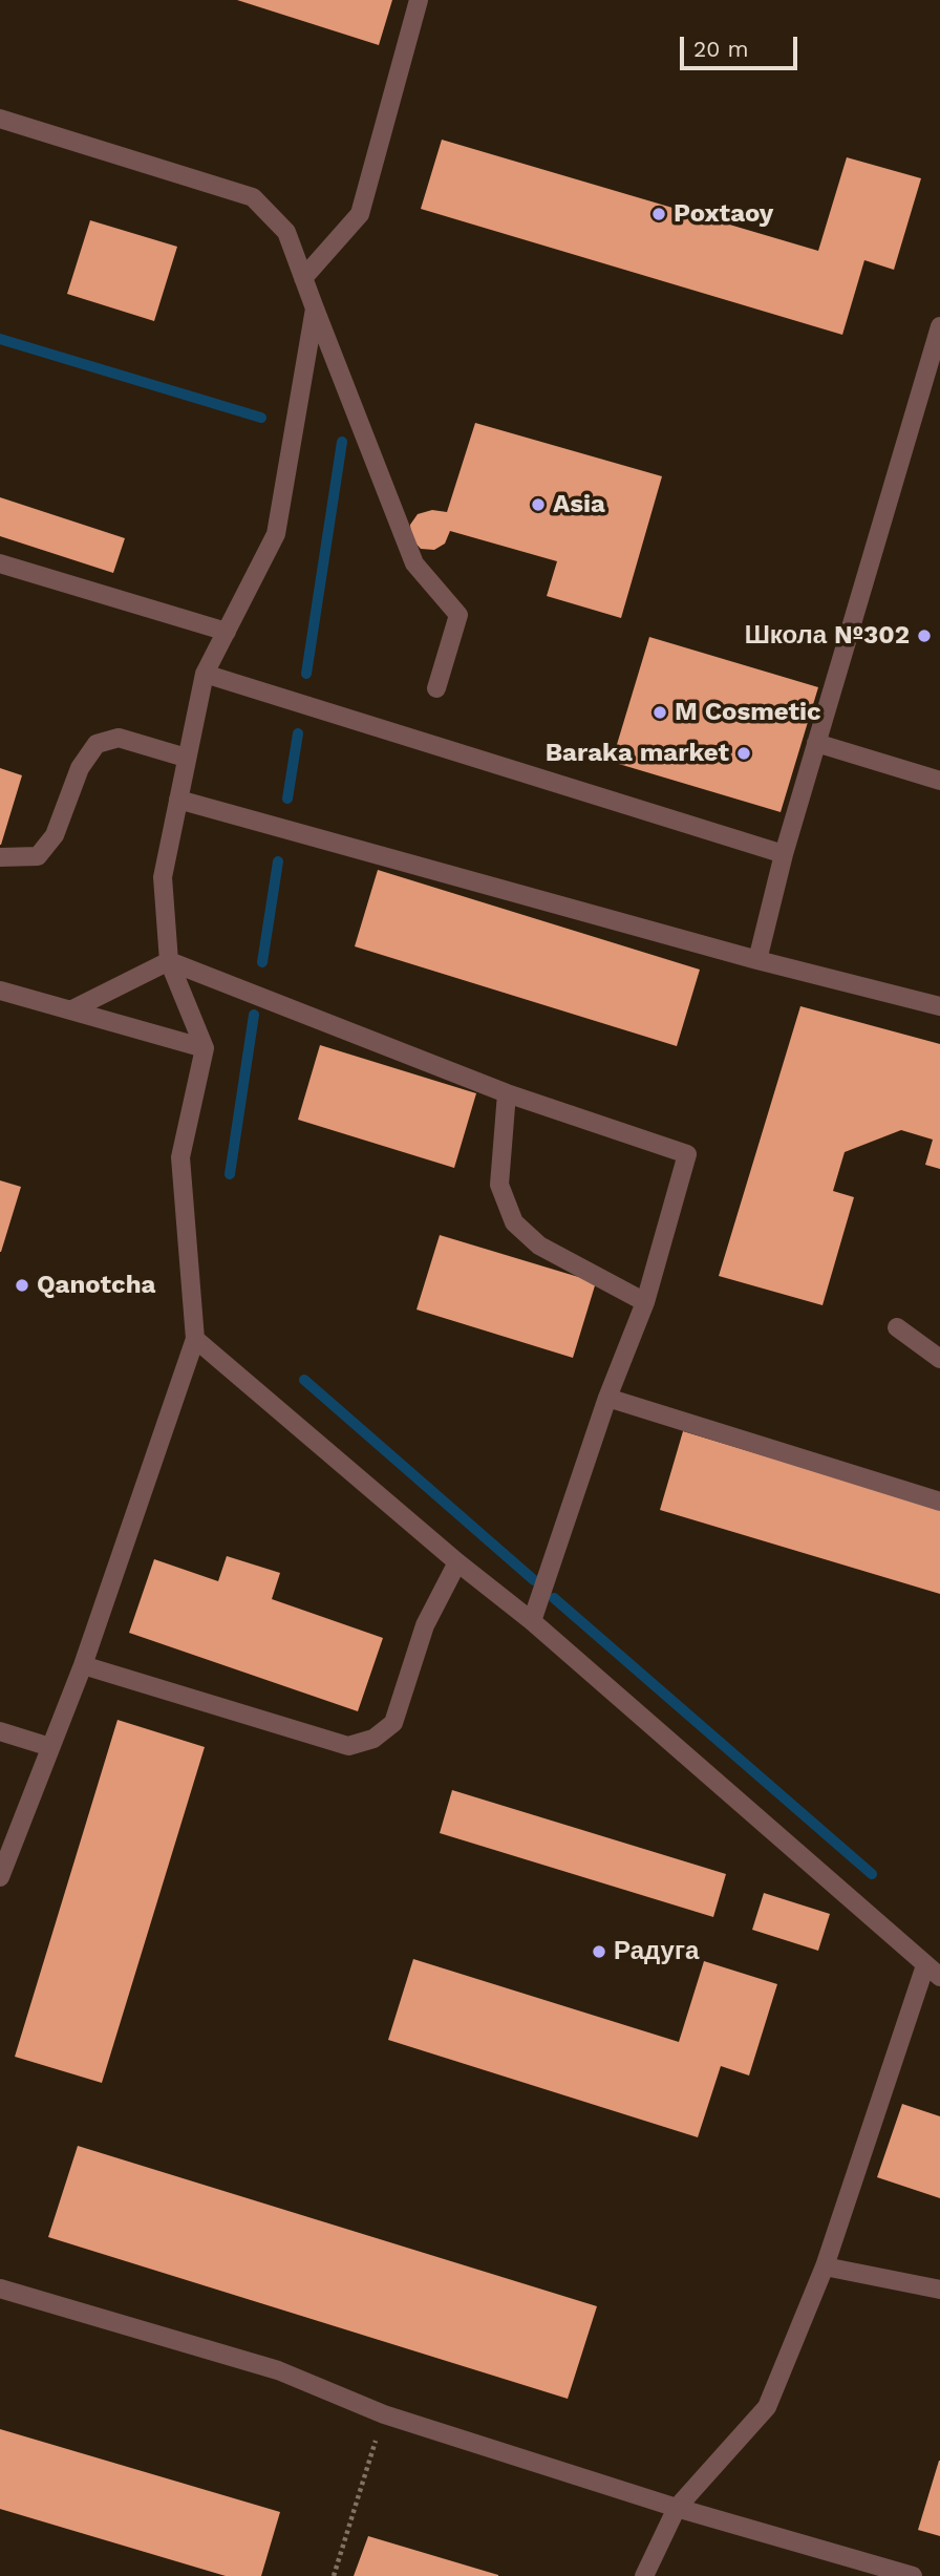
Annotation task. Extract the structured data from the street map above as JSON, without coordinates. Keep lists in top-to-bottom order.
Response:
{
  "places": [
    "Poxtaoy",
    "Asia",
    "Школа №302",
    "M Cosmetic",
    "Baraka market",
    "Qanotcha",
    "Радуга"
  ],
  "scale_bar": "20 m"
}
